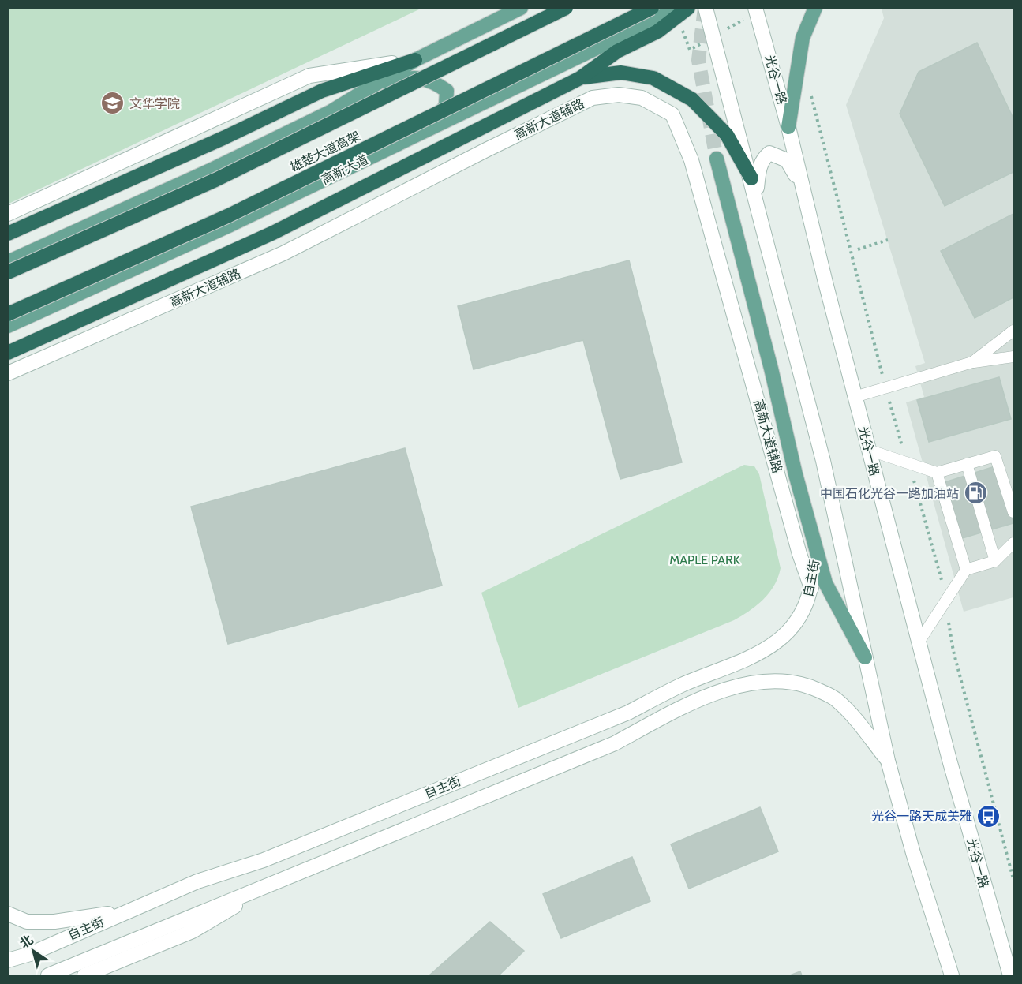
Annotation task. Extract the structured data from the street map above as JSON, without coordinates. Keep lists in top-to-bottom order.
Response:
{
  "streets": {
    "highway": ["雄楚大道高架"],
    "main road": [
      "光谷一路",
      "高新大道辅路",
      "高新大道",
      "自主街"
    ]
  },
  "crossings": [
    ["高新大道辅路", "自主街"]
  ],
  "parks": ["MAPLE PARK"],
  "places": {
    "school or university": ["文华学院"],
    "fuel station": ["中国石化光谷一路加油站"],
    "bus stop": ["光谷一路天成美雅"]
  },
  "north": "top left"
}
